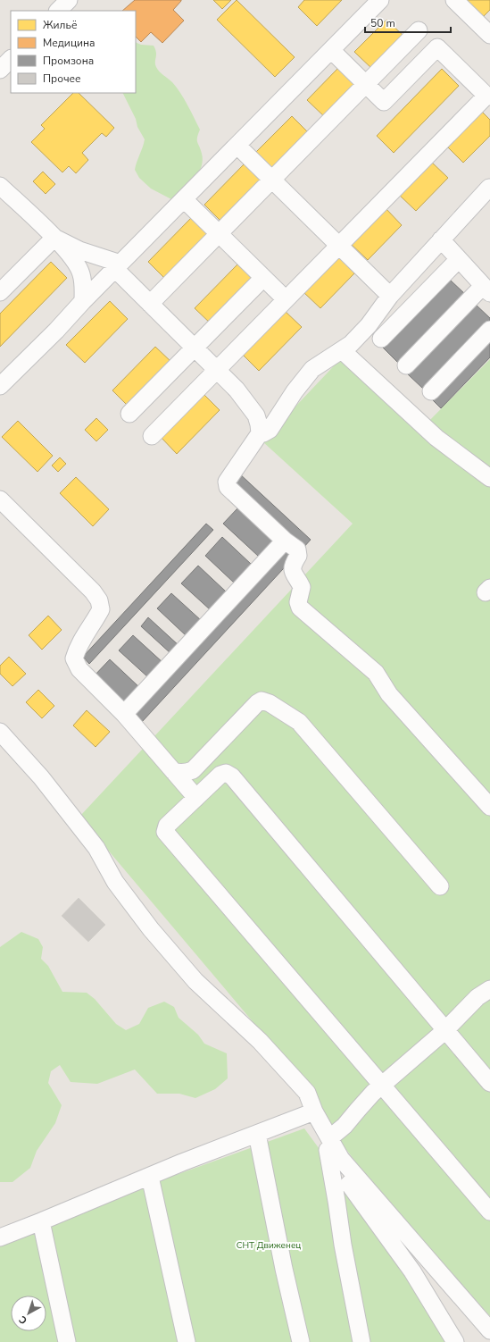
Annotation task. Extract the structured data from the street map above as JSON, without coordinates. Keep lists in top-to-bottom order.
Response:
{
  "parks": ["СНТ Движенец"],
  "legend": [
    "Жильё",
    "Медицина",
    "Промзона",
    "Прочее"
  ],
  "scale_bar": "50 m",
  "north": "bottom left"
}
